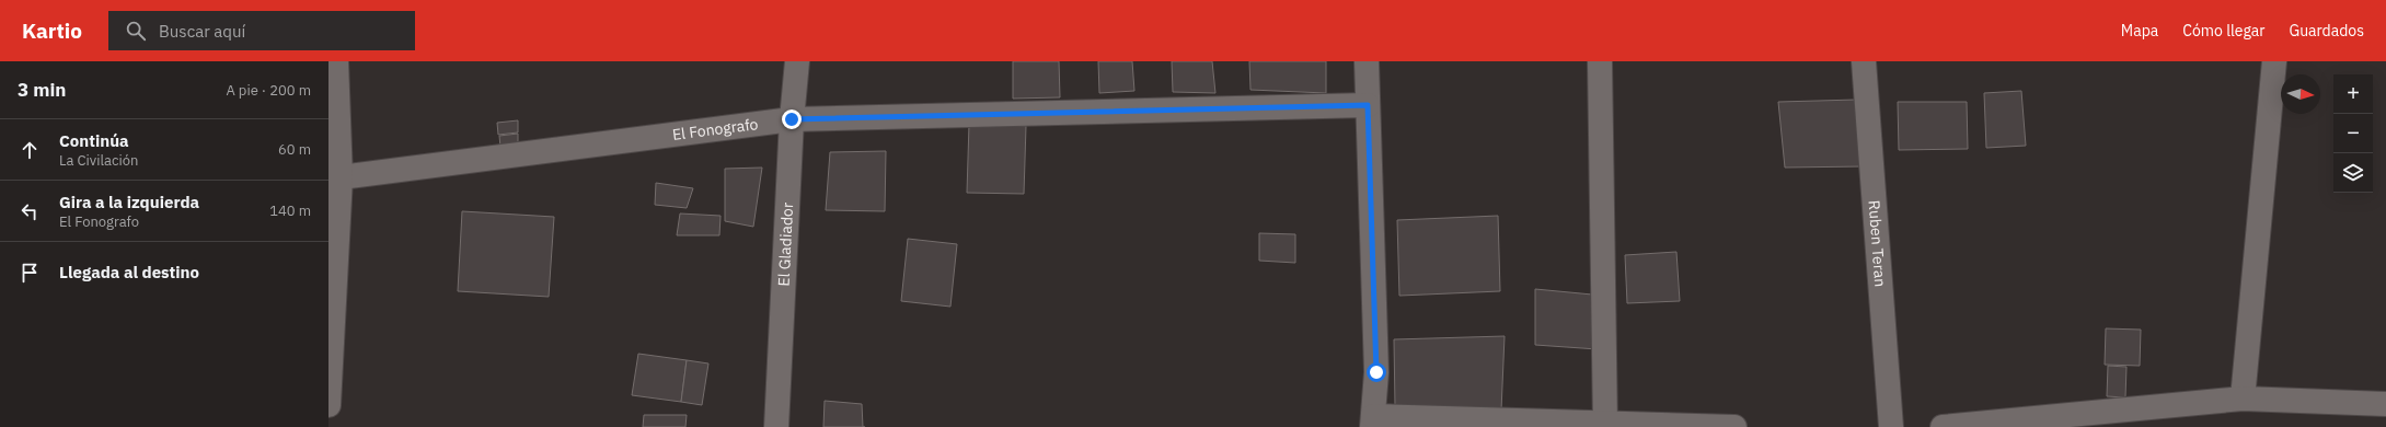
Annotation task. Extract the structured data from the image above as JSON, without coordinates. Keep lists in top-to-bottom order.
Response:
{
  "streets": {
    "street": ["El Fonografo", "El Gladiador", "Ruben Teran"]
  },
  "crossings": [
    ["El Fonografo", "El Gladiador"]
  ],
  "north": "right",
  "page": {
    "header": "Kartio",
    "search": "Buscar aquí",
    "nav": ["Mapa", "Cómo llegar", "Guardados"],
    "heading": ["3 min", "A pie · 200 m"],
    "map_buttons": ["+", "−"],
    "list": [
      ["Continúa", "La Civilación", "60 m"],
      ["Gira a la izquierda", "El Fonografo", "140 m"],
      "Llegada al destino"
    ]
  }
}
